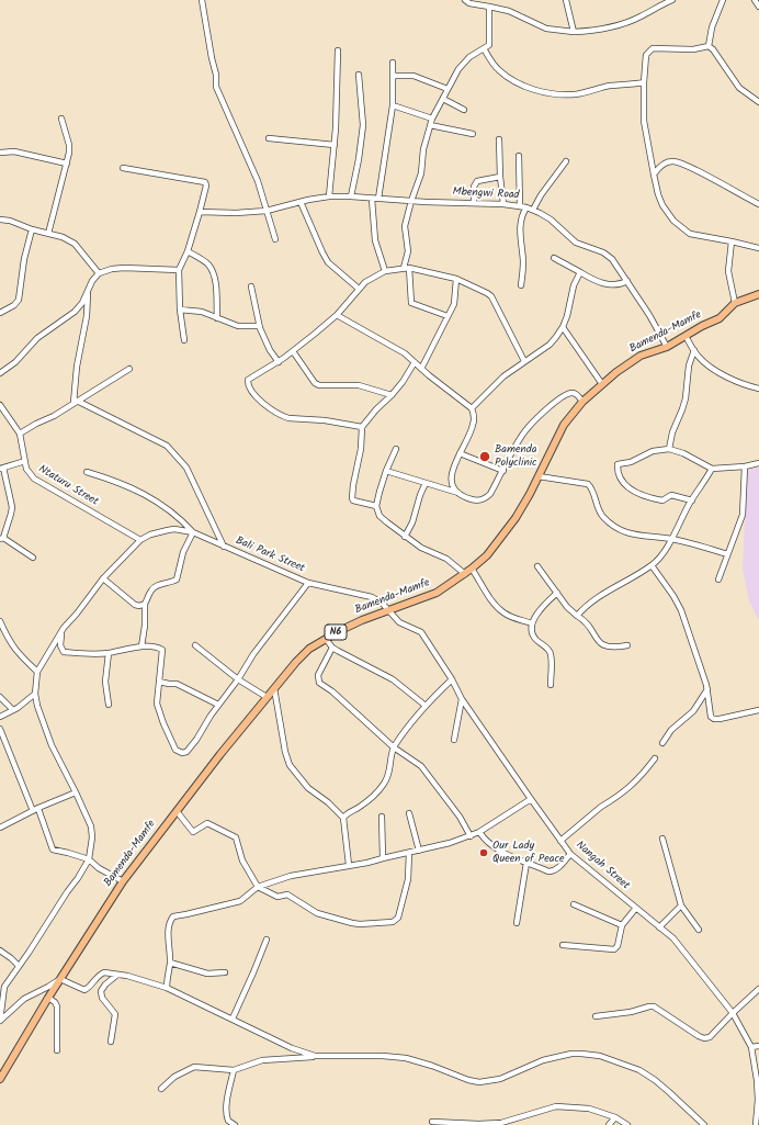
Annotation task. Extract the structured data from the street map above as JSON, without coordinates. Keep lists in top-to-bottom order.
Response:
{
  "streets": {
    "highway": ["Bamenda-Mamfe", "N6"],
    "street": [
      "Mbengwi Road",
      "Ntaturu Street",
      "Bali Park Street",
      "Nangah Street"
    ]
  },
  "crossings": [
    ["Mbengwi Road", "Bamenda-Mamfe"],
    ["Bamenda-Mamfe", "Bali Park Street"],
    ["Bamenda-Mamfe", "Nangah Street"],
    ["Ntaturu Street", "Bali Park Street"],
    ["Bali Park Street", "Nangah Street"]
  ],
  "places": ["Bamenda Polyclinic", "Our Lady Queen of Peace"]
}
